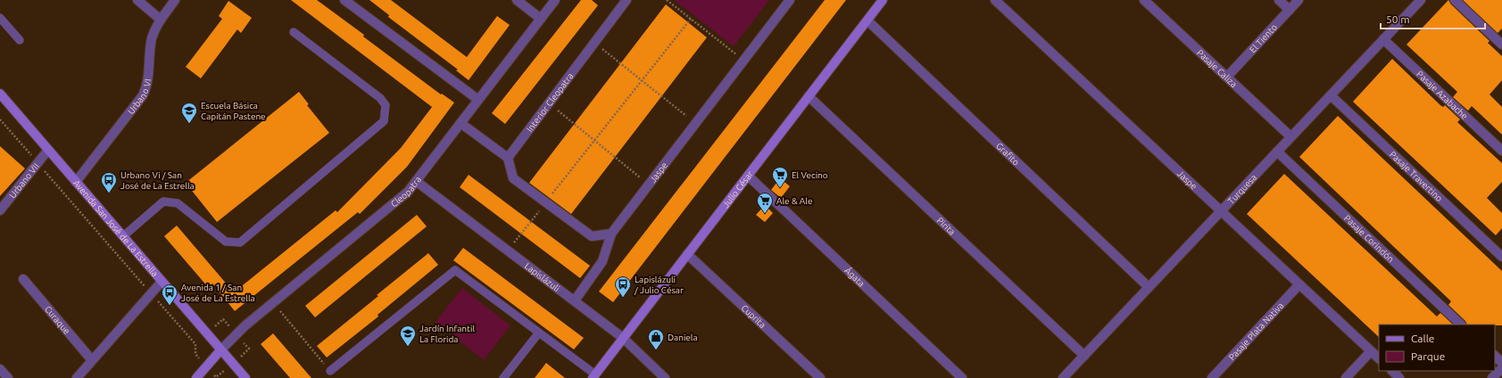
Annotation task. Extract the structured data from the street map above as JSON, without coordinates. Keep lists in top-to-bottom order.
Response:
{
  "streets": {
    "street": [
      "El Tiento",
      "Pasaje Caliza",
      "Pasaje Azabache",
      "Urbano VI",
      "Interior Cleopatra",
      "Grafito",
      "Jaspe",
      "Pasaje Travertino",
      "Urbano VII",
      "Turquesa",
      "Julio César",
      "Cleopatra",
      "Pirita",
      "Avenida San José de La Estrella",
      "Pasaje Corindón",
      "Lapislázuli",
      "Ágata",
      "Cuprita",
      "Curaque",
      "Pasaje Plata Nativa"
    ]
  },
  "crossings": [
    ["El Tiento", "Pasaje Caliza"],
    ["Pasaje Caliza", "Turquesa"],
    ["Pasaje Azabache", "Turquesa"],
    ["Urbano VI", "Avenida San José de La Estrella"],
    ["Grafito", "Turquesa"],
    ["Grafito", "Julio César"],
    ["Jaspe", "Turquesa"],
    ["Jaspe", "Lapislázuli"],
    ["Jaspe", "Pasaje Plata Nativa"],
    ["Pasaje Travertino", "Turquesa"],
    ["Urbano VII", "Avenida San José de La Estrella"],
    ["Turquesa", "Pirita"],
    ["Turquesa", "Pasaje Corindón"],
    ["Julio César", "Pirita"],
    ["Julio César", "Lapislázuli"],
    ["Julio César", "Ágata"],
    ["Julio César", "Cuprita"],
    ["Cleopatra", "Avenida San José de La Estrella"],
    ["Cleopatra", "Lapislázuli"]
  ],
  "places": {
    "school or university": ["Escuela Básica Capitán Pastene", "Jardín Infantil La Florida"],
    "supermarket": ["El Vecino", "Ale & Ale"],
    "bus stop": ["Urbano Vi / San José de La Estrella", "Lapislázuli / Julio César", "Avenida 1 / San José de La Estrella"],
    "shop": ["Daniela"]
  },
  "legend": ["Calle", "Parque"],
  "scale_bar": "50 m"
}
